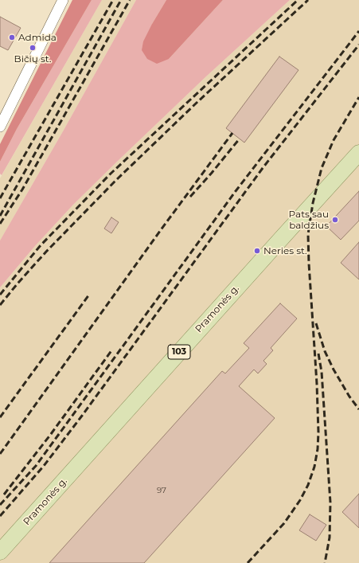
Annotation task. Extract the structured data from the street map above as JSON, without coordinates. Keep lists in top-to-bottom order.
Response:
{
  "streets": {
    "main road": ["Pramonės g.", "103"]
  },
  "places": [
    "Admida",
    "Bičių st.",
    "Pats sau baldžius",
    "Neries st."
  ],
  "house_numbers": ["97"]
}
